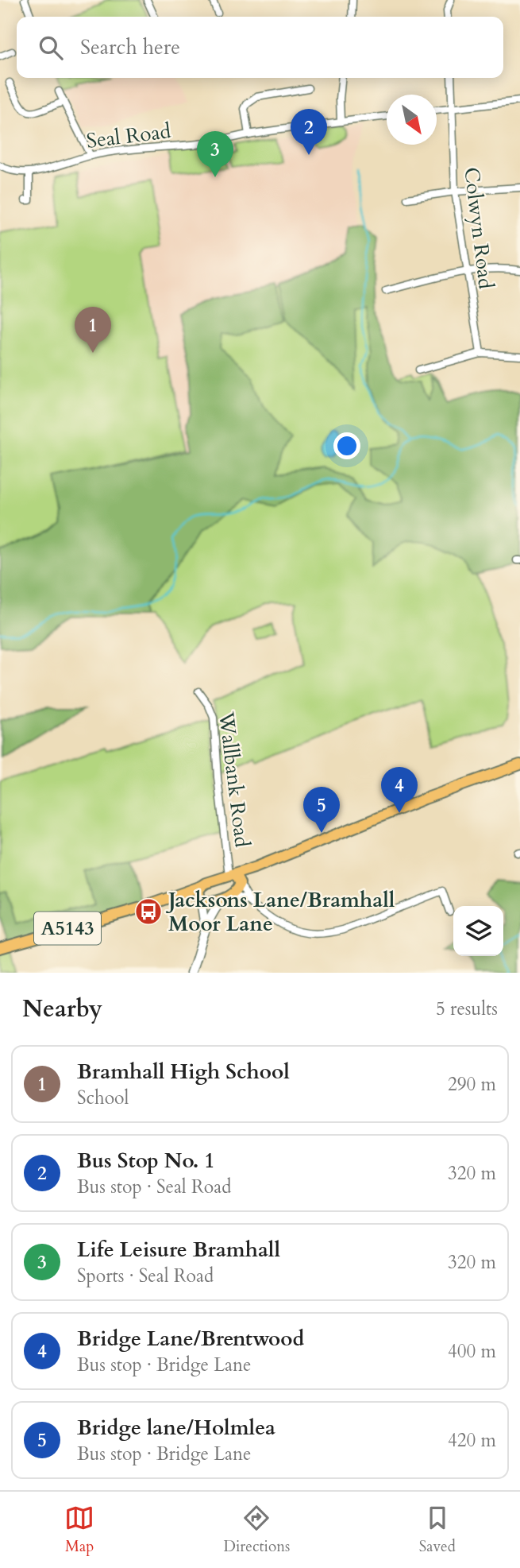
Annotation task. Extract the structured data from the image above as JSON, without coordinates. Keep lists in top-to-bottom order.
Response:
{
  "streets": {
    "main road": ["A5143"],
    "street": ["Seal Road", "Colwyn Road", "Wallbank Road"]
  },
  "places": {
    "bus stop": ["Jacksons Lane/Bramhall Moor Lane"]
  },
  "north": "bottom right",
  "page": {
    "search": "Search here",
    "pins": [
      "2",
      "3",
      "1",
      "4",
      "5"
    ],
    "heading": ["Nearby", "5 results"],
    "list": [
      {
        "mark": "1",
        "name": "Bramhall High School",
        "note": "School",
        "value": "290 m"
      },
      {
        "mark": "2",
        "name": "Bus Stop No. 1",
        "note": "Bus stop · Seal Road",
        "value": "320 m"
      },
      {
        "mark": "3",
        "name": "Life Leisure Bramhall",
        "note": "Sports · Seal Road",
        "value": "320 m"
      },
      {
        "mark": "4",
        "name": "Bridge Lane/Brentwood",
        "note": "Bus stop · Bridge Lane",
        "value": "400 m"
      },
      {
        "mark": "5",
        "name": "Bridge lane/Holmlea",
        "note": "Bus stop · Bridge Lane",
        "value": "420 m"
      }
    ],
    "nav": ["Map", "Directions", "Saved"]
  }
}
